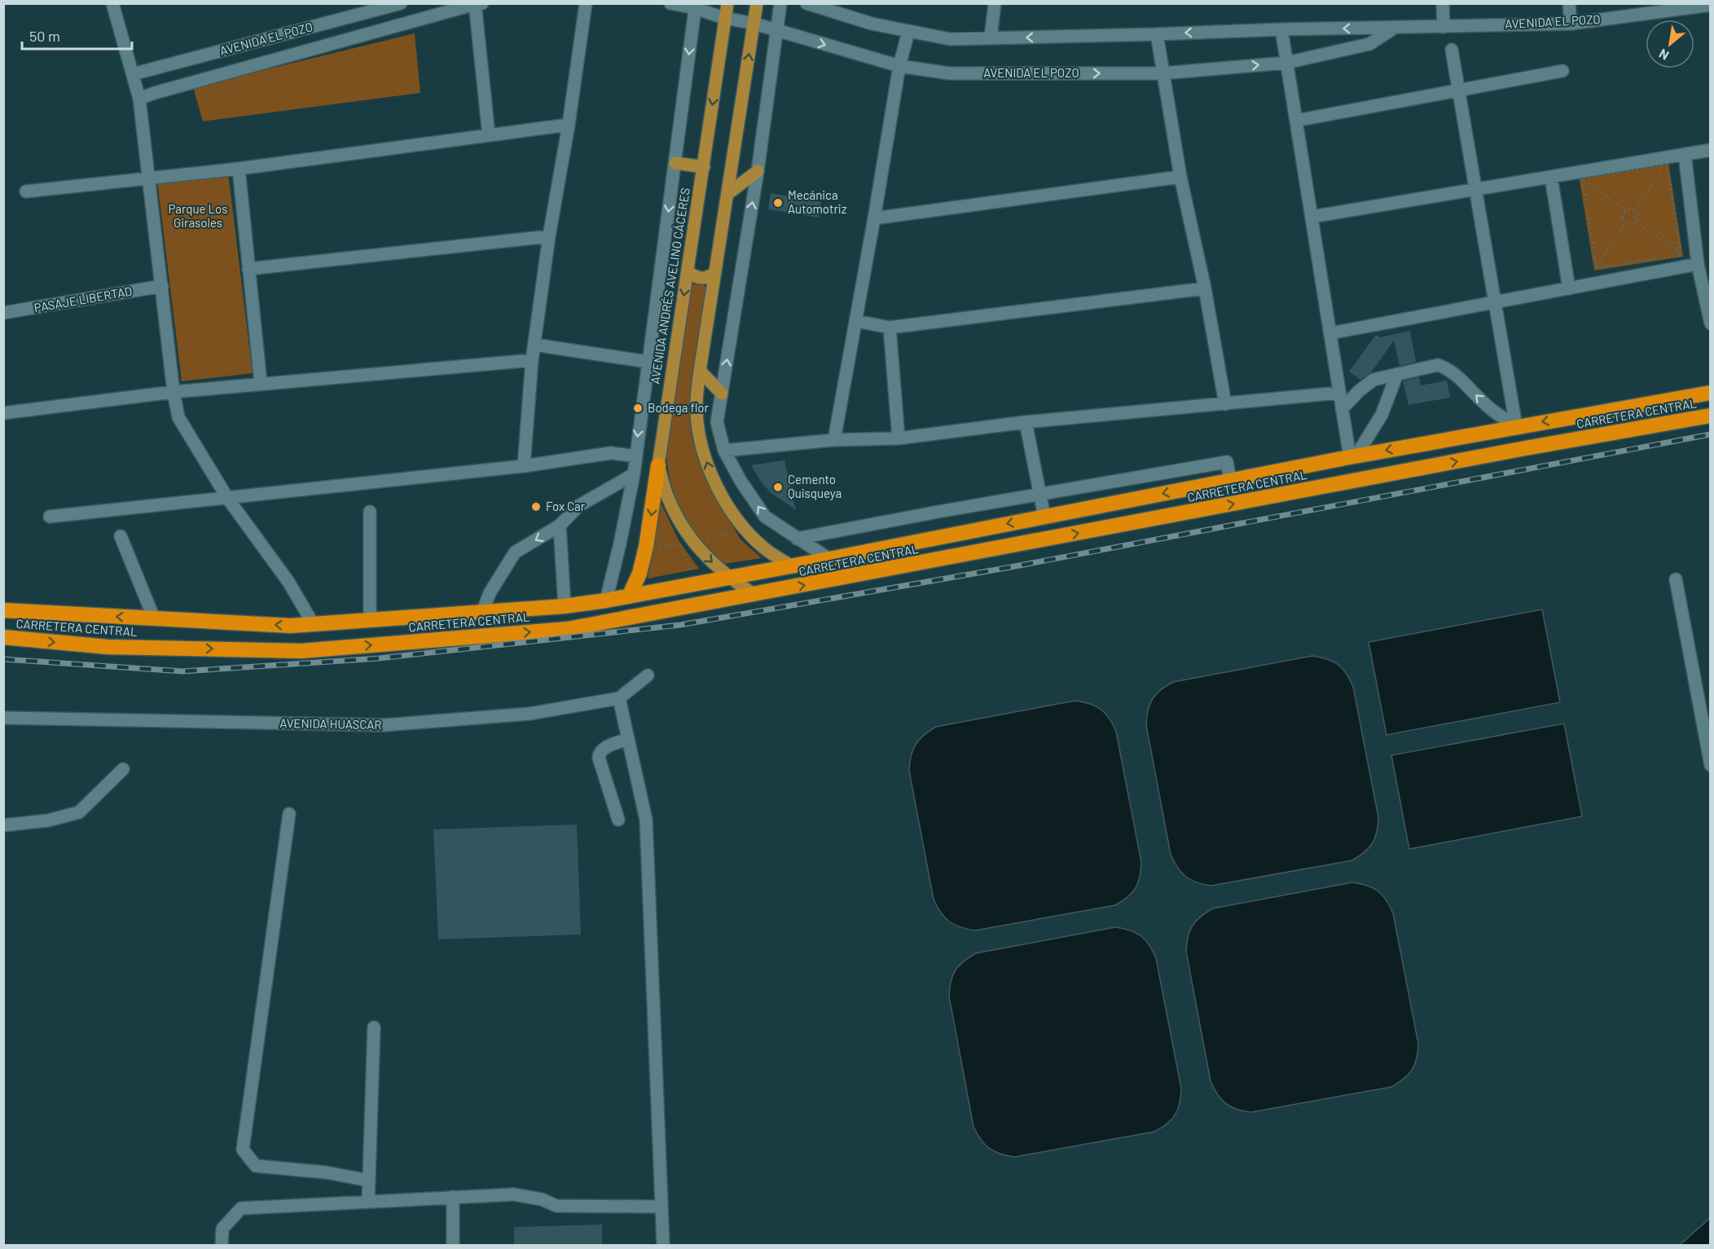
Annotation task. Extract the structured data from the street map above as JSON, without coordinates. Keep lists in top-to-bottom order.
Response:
{
  "streets": {
    "highway": ["CARRETERA CENTRAL"],
    "main road": ["AVENIDA ANDRÉS AVELINO CÁCERES"],
    "street": ["AVENIDA EL POZO", "PASAJE LIBERTAD", "AVENIDA HUASCAR"]
  },
  "crossings": [
    ["AVENIDA EL POZO", "AVENIDA ANDRÉS AVELINO CÁCERES"],
    ["AVENIDA ANDRÉS AVELINO CÁCERES", "CARRETERA CENTRAL"]
  ],
  "parks": ["Parque Los Girasoles"],
  "places": [
    "Mecánica Automotriz",
    "Bodega flor",
    "Cemento Quisqueya",
    "Fox Car"
  ],
  "scale_bar": "50 m",
  "north": "bottom left"
}
